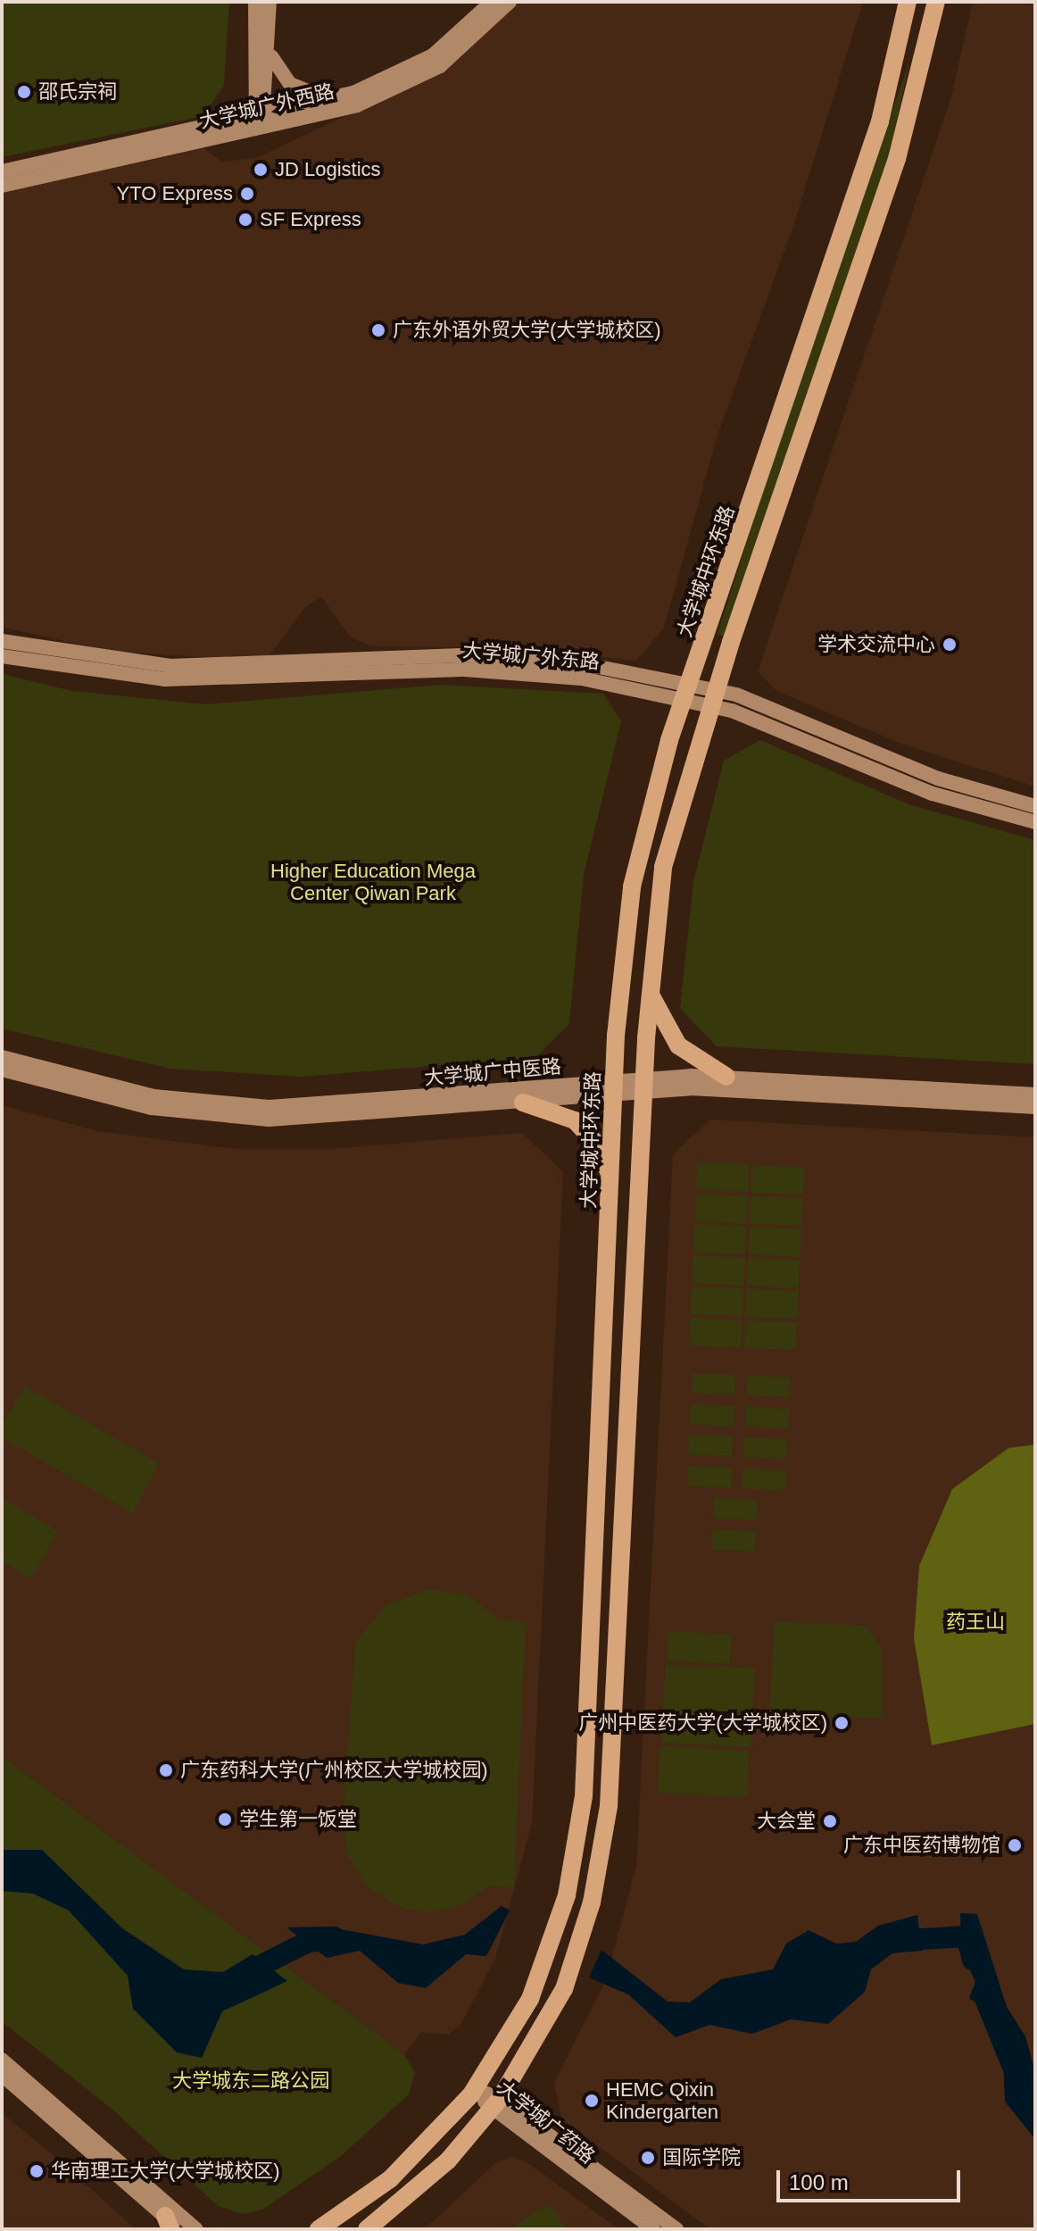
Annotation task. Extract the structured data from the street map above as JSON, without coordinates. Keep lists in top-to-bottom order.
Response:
{
  "streets": {
    "main road": [
      "大学城广外西路",
      "大学城中环东路",
      "大学城广外东路",
      "大学城广中医路",
      "大学城广药路"
    ]
  },
  "crossings": [
    ["大学城中环东路", "大学城广外东路"],
    ["大学城中环东路", "大学城广中医路"],
    ["大学城中环东路", "大学城广药路"]
  ],
  "parks": ["Higher Education Mega Center Qiwan Park", "药王山", "大学城东二路公园"],
  "places": [
    "邵氏宗祠",
    "JD Logistics",
    "YTO Express",
    "SF Express",
    "广东外语外贸大学(大学城校区)",
    "学术交流中心",
    "广州中医药大学(大学城校区)",
    "广东药科大学(广州校区大学城校园)",
    "学生第一饭堂",
    "大会堂",
    "广东中医药博物馆",
    "HEMC Qixin Kindergarten",
    "国际学院",
    "华南理工大学(大学城校区)"
  ],
  "scale_bar": "100 m"
}
